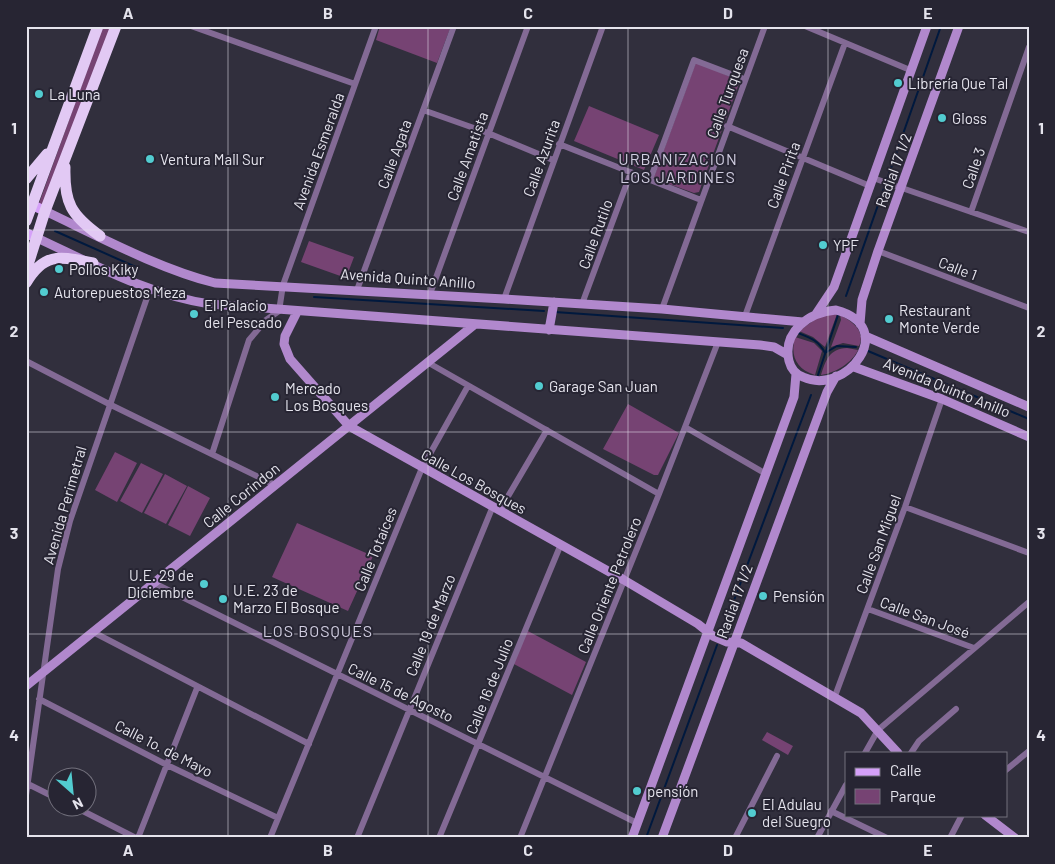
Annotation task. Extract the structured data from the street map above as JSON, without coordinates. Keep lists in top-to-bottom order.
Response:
{
  "streets": {
    "main road": [
      "Radial 17 1/2",
      "Avenida Quinto Anillo",
      "Calle Los Bosques",
      "Calle Corindon"
    ],
    "street": [
      "Calle Turquesa",
      "Avenida Esmeralda",
      "Calle Agata",
      "Calle Amatista",
      "Calle Azurita",
      "Calle 3",
      "Calle Pirita",
      "Calle Rutilo",
      "Calle 1",
      "Avenida Perimetral",
      "Calle San Miguel",
      "Calle Totaíces",
      "Calle Oriente Petrolero",
      "Calle San José",
      "Calle 19 de Marzo",
      "Calle 16 de Julio",
      "Calle 15 de Agosto",
      "Calle 1o. de Mayo"
    ]
  },
  "crossings": [
    ["Calle Turquesa", "Avenida Quinto Anillo"],
    ["Avenida Esmeralda", "Avenida Quinto Anillo"],
    ["Calle Agata", "Avenida Quinto Anillo"],
    ["Calle Amatista", "Avenida Quinto Anillo"],
    ["Calle Azurita", "Avenida Quinto Anillo"],
    ["Radial 17 1/2", "Calle 1"],
    ["Radial 17 1/2", "Avenida Quinto Anillo"],
    ["Radial 17 1/2", "Calle Los Bosques"],
    ["Radial 17 1/2", "Calle 15 de Agosto"],
    ["Calle Pirita", "Avenida Quinto Anillo"],
    ["Calle Rutilo", "Avenida Quinto Anillo"],
    ["Avenida Quinto Anillo", "Calle San Miguel"],
    ["Calle Los Bosques", "Calle Corindon"],
    ["Calle Los Bosques", "Calle San Miguel"],
    ["Calle Los Bosques", "Calle Totaíces"],
    ["Calle Los Bosques", "Calle Oriente Petrolero"],
    ["Calle Los Bosques", "Calle 19 de Marzo"],
    ["Calle Los Bosques", "Calle 16 de Julio"],
    ["Calle Corindon", "Avenida Perimetral"],
    ["Calle Corindon", "Calle 15 de Agosto"],
    ["Avenida Perimetral", "Calle 1o. de Mayo"],
    ["Calle San Miguel", "Calle San José"],
    ["Calle Totaíces", "Calle 15 de Agosto"],
    ["Calle Totaíces", "Calle 1o. de Mayo"],
    ["Calle Oriente Petrolero", "Calle 15 de Agosto"],
    ["Calle 19 de Marzo", "Calle 15 de Agosto"],
    ["Calle 16 de Julio", "Calle 15 de Agosto"]
  ],
  "districts": ["URBANIZACION LOS JARDINES", "LOS BOSQUES"],
  "places": [
    "Librería Que Tal",
    "La Luna",
    "Gloss",
    "Ventura Mall Sur",
    "YPF",
    "Pollos Kiky",
    "Autorepuestos Meza",
    "El Palacio del Pescado",
    "Restaurant Monte Verde",
    "Garage San Juan",
    "Mercado Los Bosques",
    "U.E. 29 de Diciembre",
    "Pensión",
    "U.E. 23 de Marzo El Bosque",
    "pensión",
    "El Adulau del Suegro"
  ],
  "legend": ["Calle", "Parque"],
  "north": "bottom right",
  "grid": {
    "columns": [
      "A",
      "B",
      "C",
      "D",
      "E"
    ],
    "rows": [
      "1",
      "2",
      "3",
      "4"
    ]
  }
}
